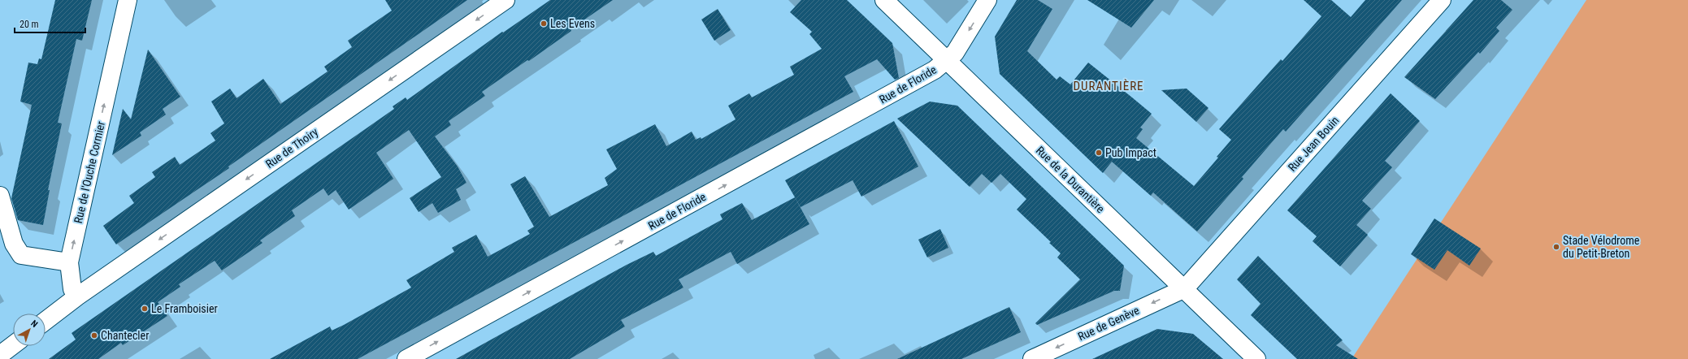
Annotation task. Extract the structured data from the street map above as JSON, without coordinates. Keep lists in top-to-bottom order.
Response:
{
  "streets": {
    "street": [
      "Rue de Floride",
      "Rue Jean Bouin",
      "Rue de Thoiry",
      "Rue de l'Ouche Cormier",
      "Rue de la Durantière",
      "Rue de Genève"
    ]
  },
  "crossings": [
    ["Rue de Floride", "Rue de la Durantière"],
    ["Rue Jean Bouin", "Rue de la Durantière"],
    ["Rue Jean Bouin", "Rue de Genève"],
    ["Rue de Thoiry", "Rue de l'Ouche Cormier"],
    ["Rue de la Durantière", "Rue de Genève"]
  ],
  "one_way": [
    "Rue de Floride",
    "Rue de Thoiry",
    "Rue de l'Ouche Cormier",
    "Rue de Genève"
  ],
  "districts": ["DURANTIÈRE"],
  "places": [
    "Les Evens",
    "Pub Impact",
    "Stade Vélodrome du Petit-Breton",
    "Le Framboisier",
    "Chantecler"
  ],
  "scale_bar": "20 m",
  "north": "top right"
}
